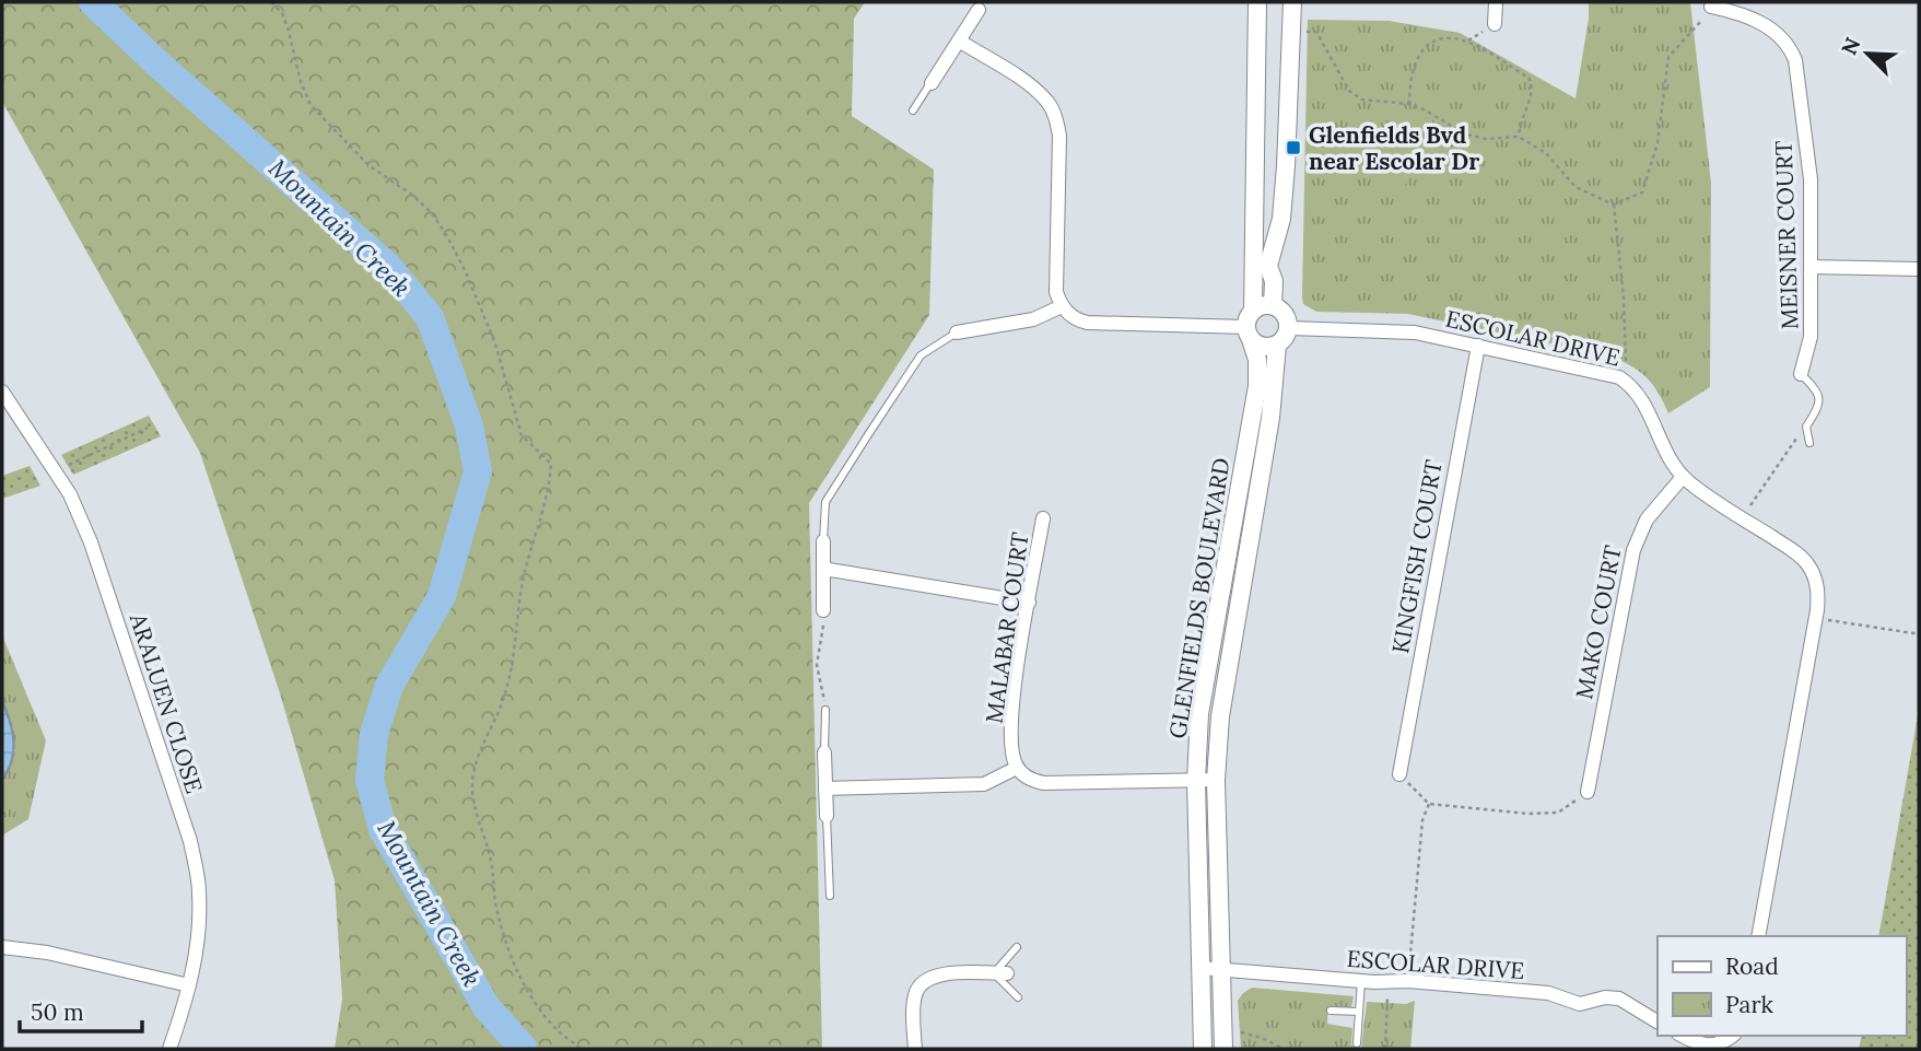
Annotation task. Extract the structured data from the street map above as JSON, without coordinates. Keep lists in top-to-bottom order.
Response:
{
  "streets": {
    "street": [
      "MEISNER COURT",
      "ESCOLAR DRIVE",
      "KINGFISH COURT",
      "GLENFIELDS BOULEVARD",
      "MAKO COURT",
      "MALABAR COURT",
      "ARALUEN CLOSE"
    ]
  },
  "crossings": [
    ["ESCOLAR DRIVE", "KINGFISH COURT"],
    ["ESCOLAR DRIVE", "GLENFIELDS BOULEVARD"],
    ["ESCOLAR DRIVE", "MAKO COURT"]
  ],
  "water": ["Mountain Creek"],
  "places": {
    "transit": ["Glenfields Bvd near Escolar Dr"]
  },
  "legend": ["Road", "Park"],
  "scale_bar": "50 m",
  "north": "top left"
}
